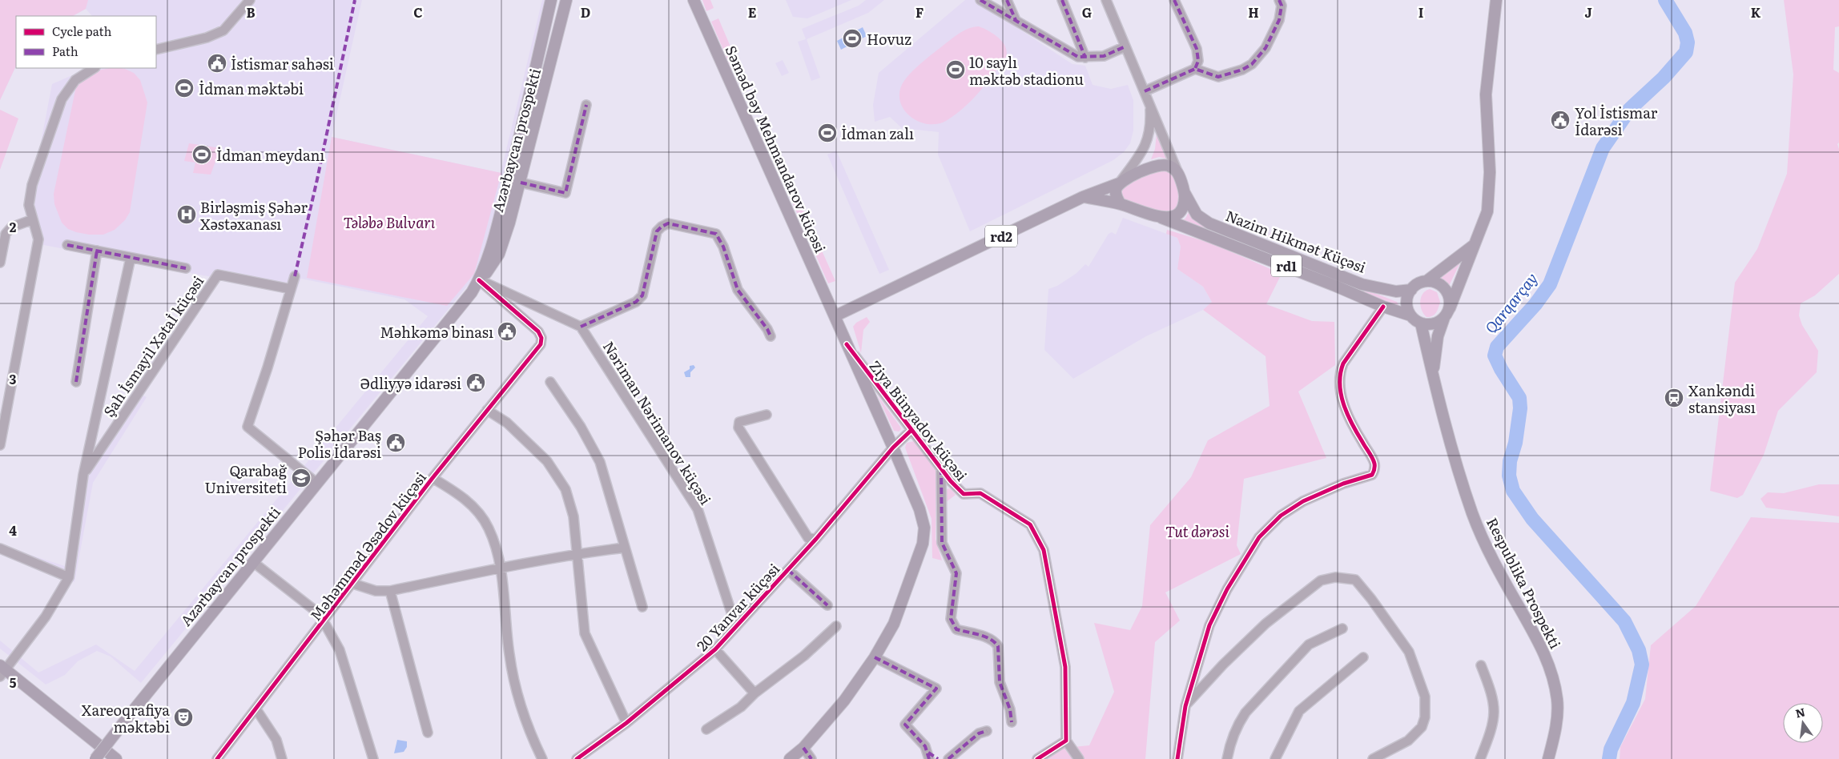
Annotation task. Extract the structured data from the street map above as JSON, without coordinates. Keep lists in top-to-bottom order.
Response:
{
  "streets": {
    "main road": [
      "Azərbaycan prospekti",
      "Səməd bəy Mehmandarov küçəsi",
      "rd2",
      "Nazim Hikmət Küçəsi",
      "rd1",
      "Respublika Prospekti"
    ],
    "street": [
      "Şah İsmayil Xətaİ küçəsi",
      "Ziya Bünyadov küçəsi",
      "Nəriman Nərimanov küçəsi",
      "Məhəmməd Əsədov küçəsi",
      "20 Yanvar küçəsi"
    ]
  },
  "crossings": [
    ["Azərbaycan prospekti", "Məhəmməd Əsədov küçəsi"],
    ["Səməd bəy Mehmandarov küçəsi", "rd2"],
    ["Səməd bəy Mehmandarov küçəsi", "Ziya Bünyadov küçəsi"],
    ["Səməd bəy Mehmandarov küçəsi", "20 Yanvar küçəsi"],
    ["Nazim Hikmət Küçəsi", "Respublika Prospekti"],
    ["Ziya Bünyadov küçəsi", "20 Yanvar küçəsi"],
    ["Nəriman Nərimanov küçəsi", "20 Yanvar küçəsi"]
  ],
  "water": ["Qarqarçay"],
  "parks": ["Tələbə Bulvarı", "Tut dərəsi"],
  "places": {
    "sports": [
      "Hovuz",
      "10 saylı məktəb stadionu",
      "İdman məktəbi",
      "İdman zalı",
      "İdman meydanı"
    ],
    "public building": [
      "İstismar sahəsi",
      "Yol İstismar İdarəsi",
      "Məhkəmə binası",
      "Ədliyyə idarəsi",
      "Şəhər Baş Polis İdarəsi"
    ],
    "hospital": ["Birləşmiş Şəhər Xəstəxanası"],
    "station": ["Xankəndi stansiyası"],
    "school or university": ["Qarabağ Universiteti"],
    "theatre": ["Xareoqrafiya məktəbi"]
  },
  "legend": ["Cycle path", "Path"],
  "north": "top",
  "grid": {
    "columns": [
      "B",
      "C",
      "D",
      "E",
      "F",
      "G",
      "H",
      "I",
      "J",
      "K"
    ],
    "rows": [
      "2",
      "3",
      "4",
      "5"
    ]
  }
}
